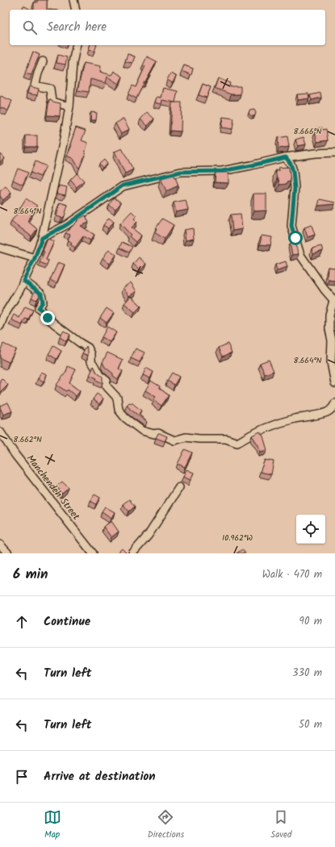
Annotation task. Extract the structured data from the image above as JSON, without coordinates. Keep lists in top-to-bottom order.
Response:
{
  "streets": {
    "street": ["Manchendeh Street"]
  },
  "page": {
    "search": "Search here",
    "heading": ["6 min", "Walk · 470 m"],
    "list": [
      ["Continue", "90 m"],
      ["Turn left", "330 m"],
      ["Turn left", "50 m"],
      "Arrive at destination"
    ],
    "nav": ["Map", "Directions", "Saved"]
  },
  "coordinates": [
    "8.666°N",
    "8.664°N",
    "8.662°N",
    "10.962°W"
  ]
}
